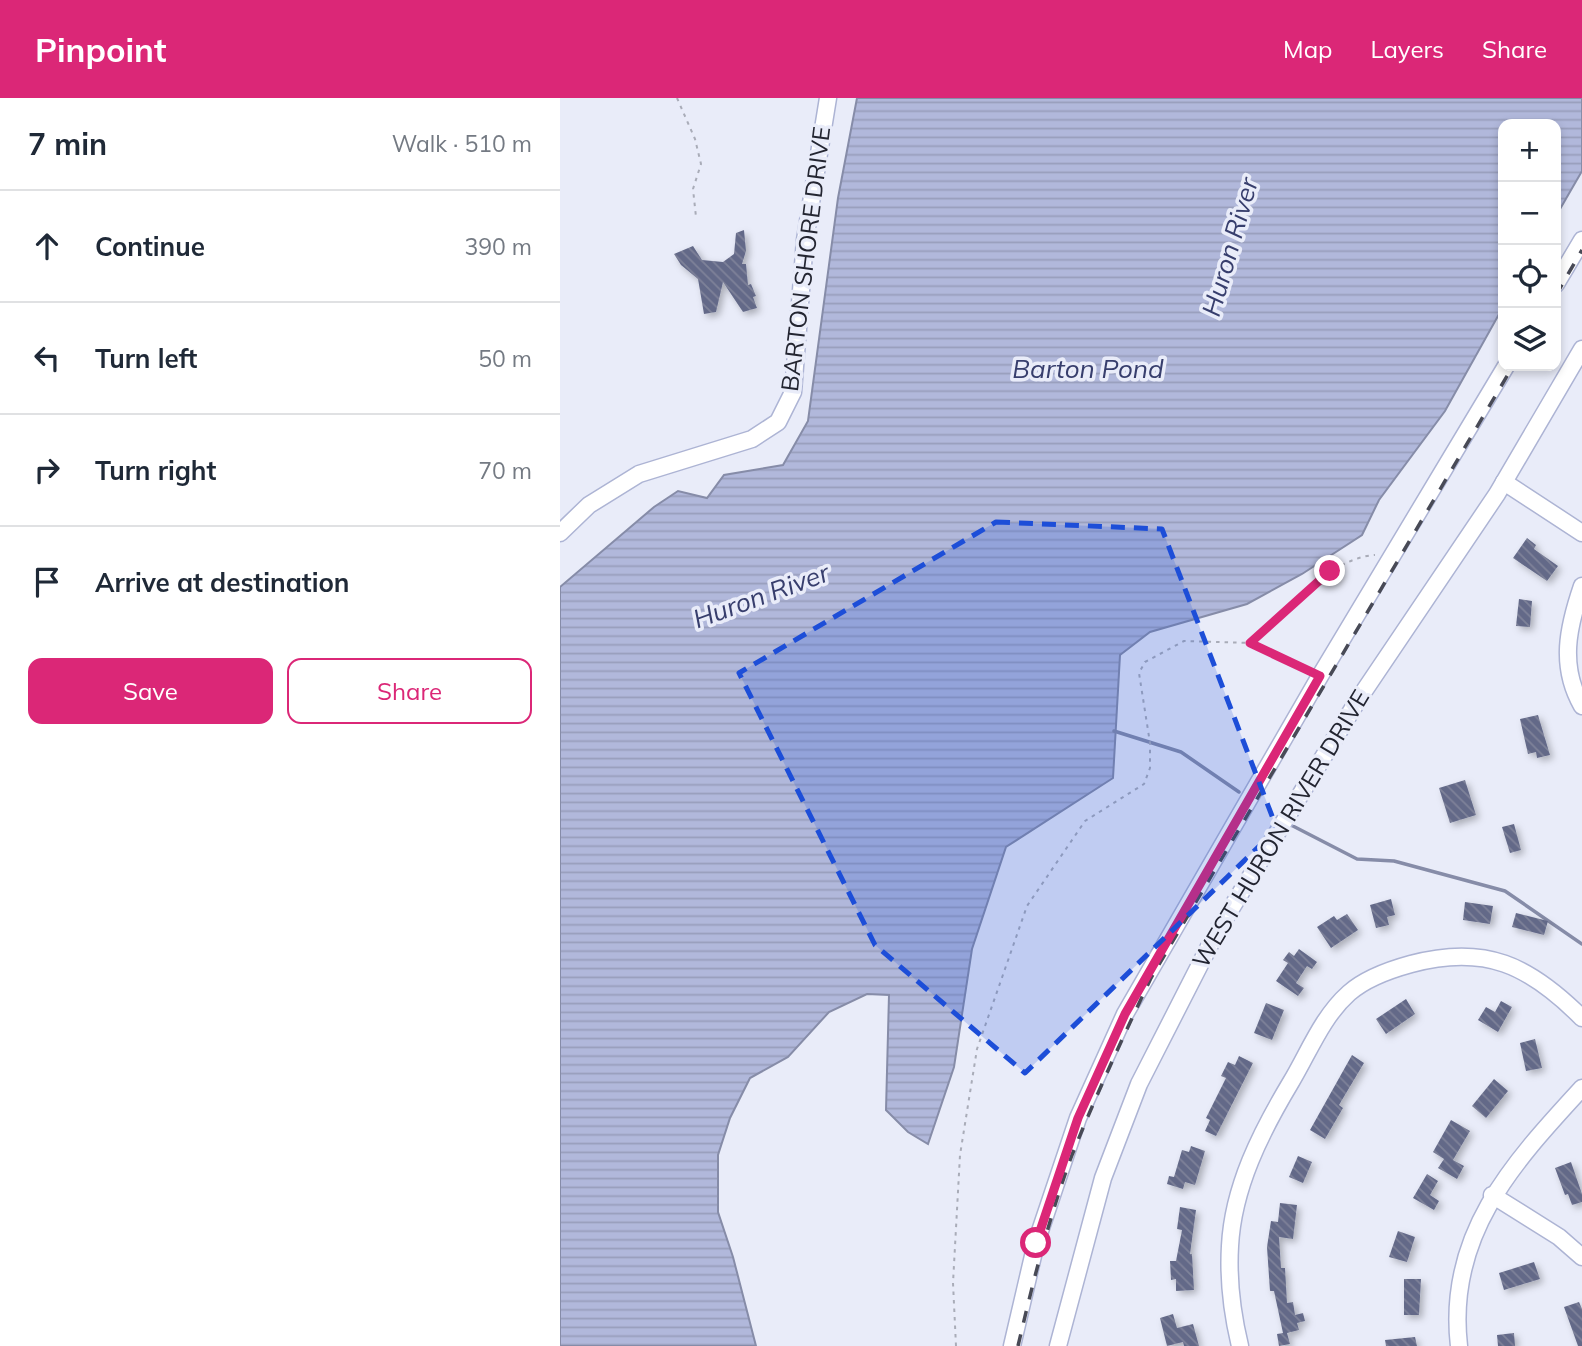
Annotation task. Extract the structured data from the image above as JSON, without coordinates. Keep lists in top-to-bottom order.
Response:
{
  "streets": {
    "street": ["BARTON SHORE DRIVE", "WEST HURON RIVER DRIVE"]
  },
  "water": ["Huron River", "Barton Pond"],
  "page": {
    "header": "Pinpoint",
    "nav": ["Map", "Layers", "Share"],
    "heading": ["7 min", "Walk · 510 m"],
    "map_buttons": ["+", "−"],
    "list": [
      ["Continue", "390 m"],
      ["Turn left", "50 m"],
      ["Turn right", "70 m"],
      "Arrive at destination"
    ],
    "buttons": ["Save", "Share"]
  }
}
